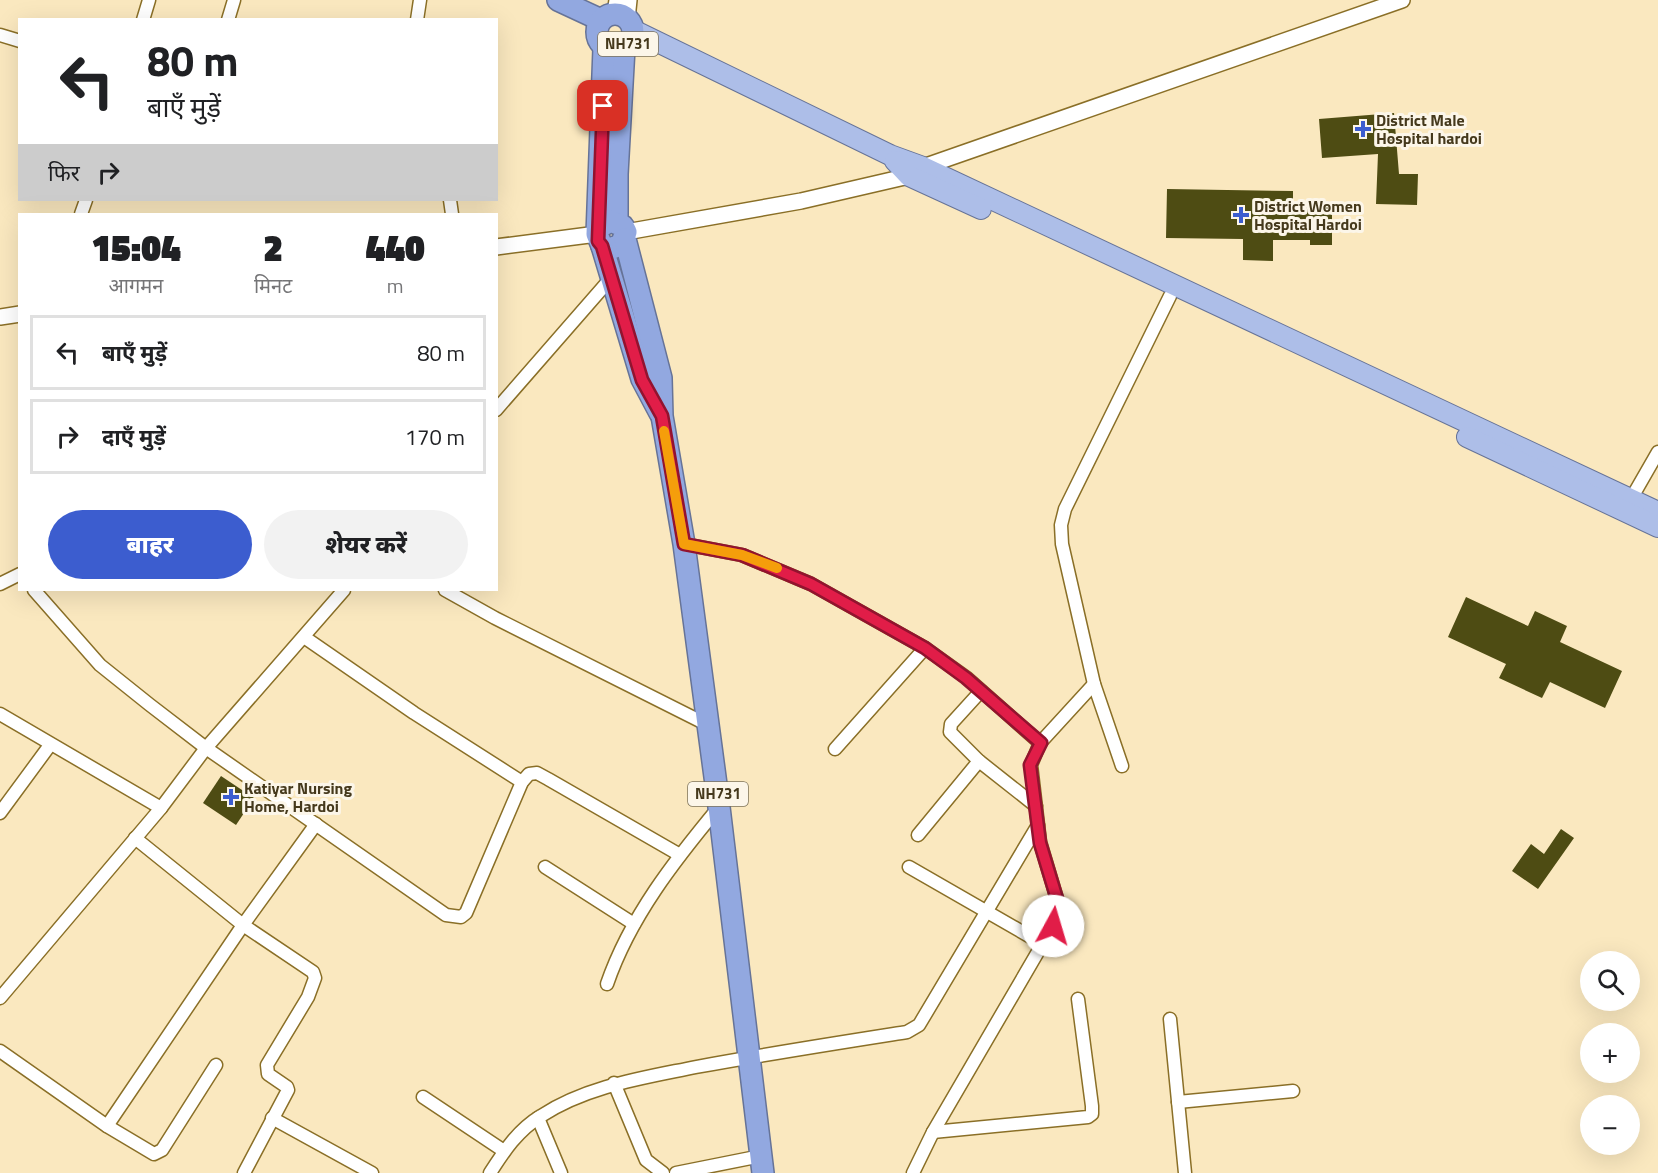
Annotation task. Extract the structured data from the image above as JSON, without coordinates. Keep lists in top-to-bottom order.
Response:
{
  "streets": {
    "highway": ["NH731"]
  },
  "places": {
    "health": ["District Male Hospital hardoi", "District Women Hospital Hardoi", "Katiyar Nursing Home, Hardoi"]
  },
  "page": {
    "turn": ["80 m", "बाएँ मुड़ें"],
    "then": "फिर",
    "eta": [
      "15:04",
      "आगमन",
      "2",
      "मिनट",
      "440",
      "m"
    ],
    "list": [
      {
        "name": "बाएँ मुड़ें",
        "value": "80 m"
      },
      {
        "name": "दाएँ मुड़ें",
        "value": "170 m"
      }
    ],
    "buttons": ["बाहर", "शेयर करें"],
    "map_buttons": ["+", "−"]
  }
}
